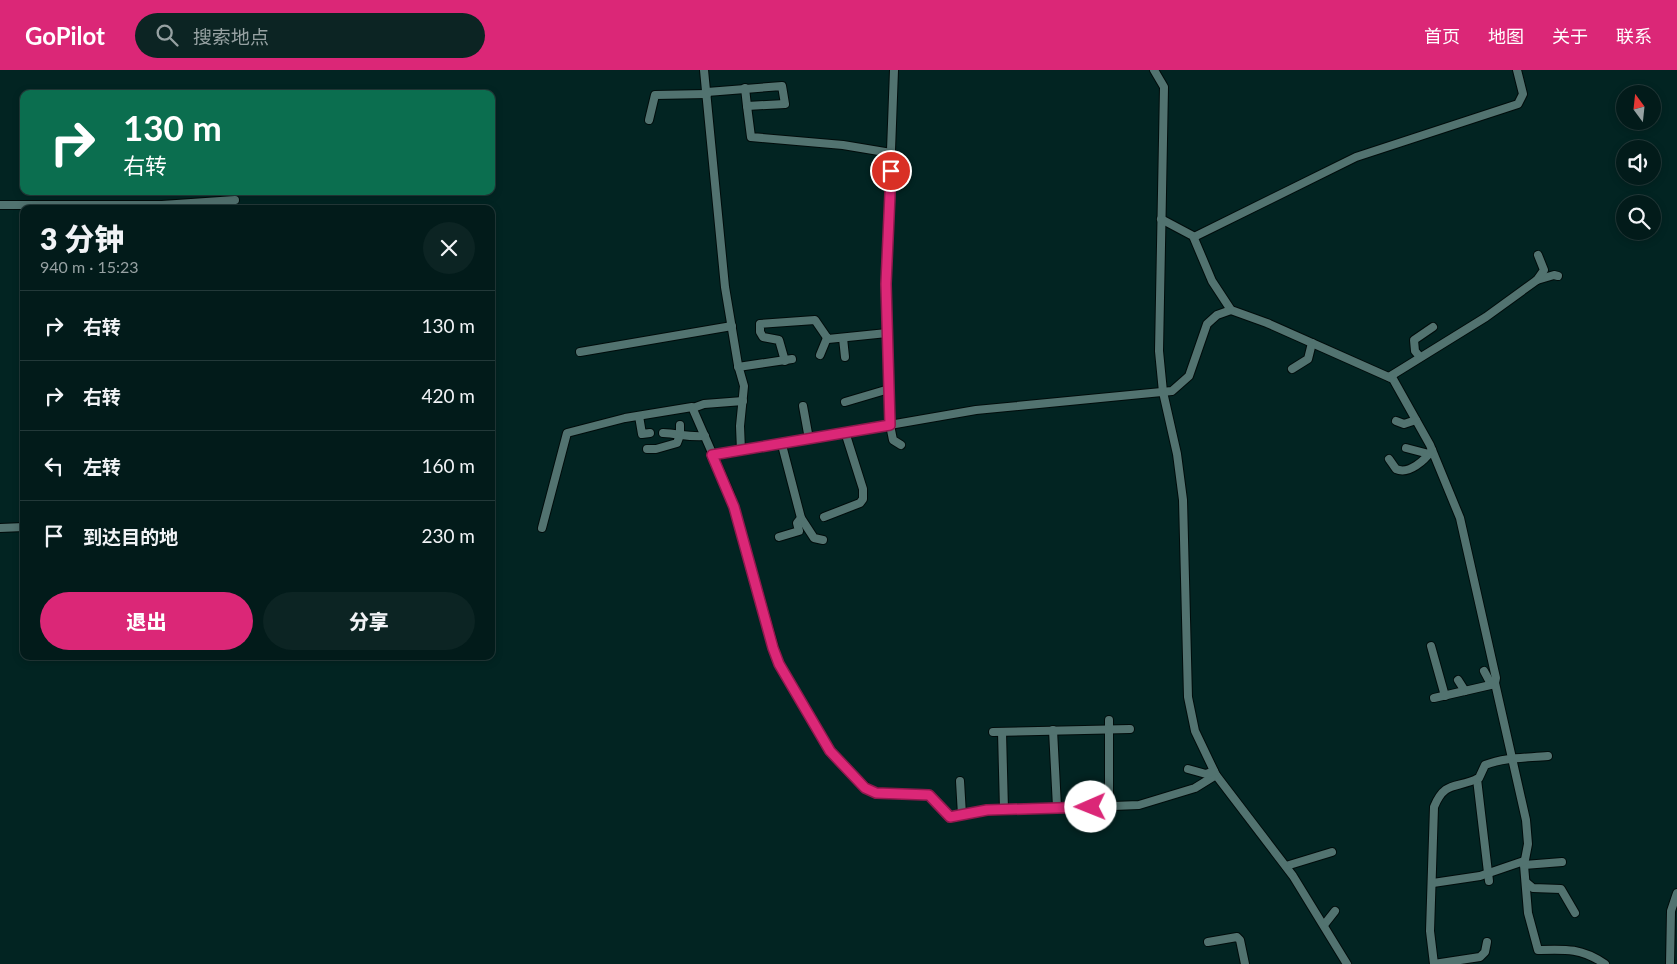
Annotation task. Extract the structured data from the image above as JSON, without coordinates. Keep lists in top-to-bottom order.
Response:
{
  "north": "top",
  "page": {
    "header": "GoPilot",
    "search": "搜索地点",
    "nav": [
      "首页",
      "地图",
      "关于",
      "联系"
    ],
    "turn": ["130 m", "右转"],
    "heading": ["3 分钟", "940 m · 15:23"],
    "list": [
      {
        "name": "右转",
        "value": "130 m"
      },
      {
        "name": "右转",
        "value": "420 m"
      },
      {
        "name": "左转",
        "value": "160 m"
      },
      {
        "name": "到达目的地",
        "value": "230 m"
      }
    ],
    "buttons": ["退出", "分享"]
  }
}
